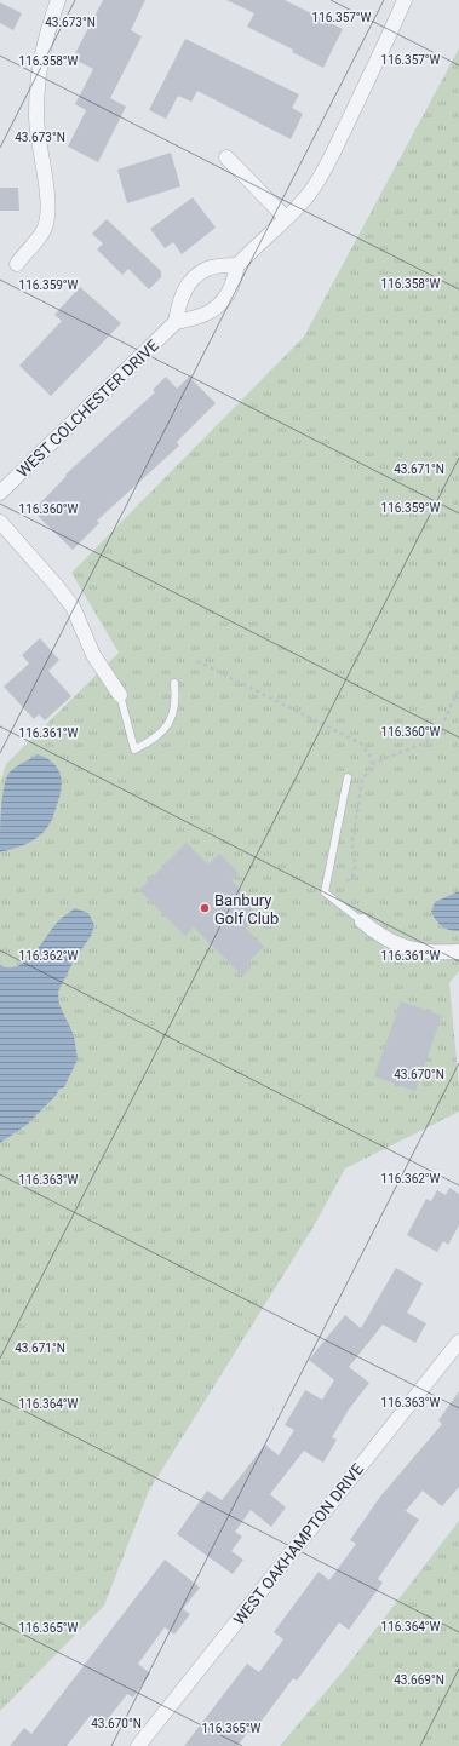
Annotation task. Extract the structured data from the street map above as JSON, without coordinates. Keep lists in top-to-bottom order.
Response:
{
  "streets": {
    "street": ["WEST COLCHESTER DRIVE", "WEST OAKHAMPTON DRIVE"]
  },
  "places": ["Banbury Golf Club"],
  "coordinates": [
    "116.357°W",
    "43.673°N",
    "116.358°W",
    "116.359°W",
    "43.671°N",
    "116.360°W",
    "116.361°W",
    "116.362°W",
    "43.670°N",
    "116.363°W",
    "116.364°W",
    "116.365°W",
    "43.669°N"
  ]
}
